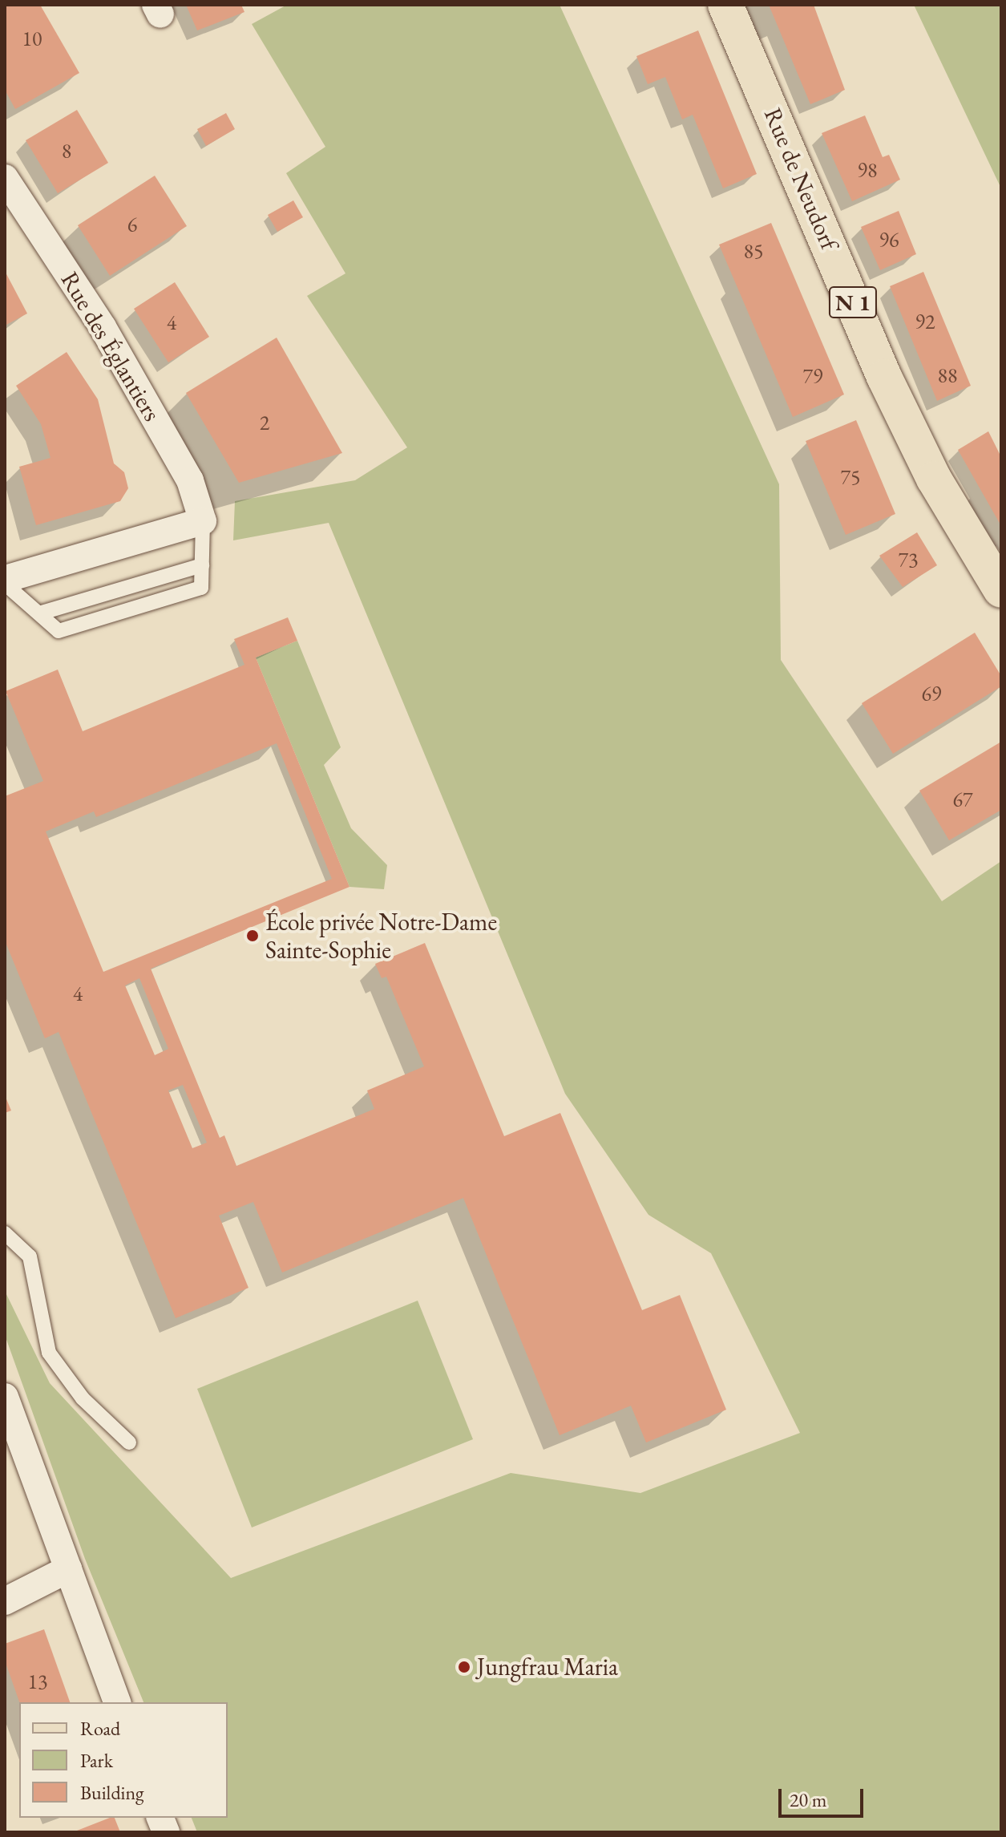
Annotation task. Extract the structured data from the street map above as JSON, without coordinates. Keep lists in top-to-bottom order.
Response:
{
  "streets": {
    "main road": ["Rue de Neudorf", "N 1"],
    "street": ["Rue des Églantiers"]
  },
  "places": ["École privée Notre-Dame Sainte-Sophie", "Jungfrau Maria"],
  "house_numbers": [
    "10",
    "8",
    "98",
    "6",
    "96",
    "85",
    "92",
    "4",
    "88",
    "79",
    "2",
    "75",
    "73",
    "69",
    "67",
    "4",
    "13"
  ],
  "legend": ["Road", "Park", "Building"],
  "scale_bar": "20 m"
}
